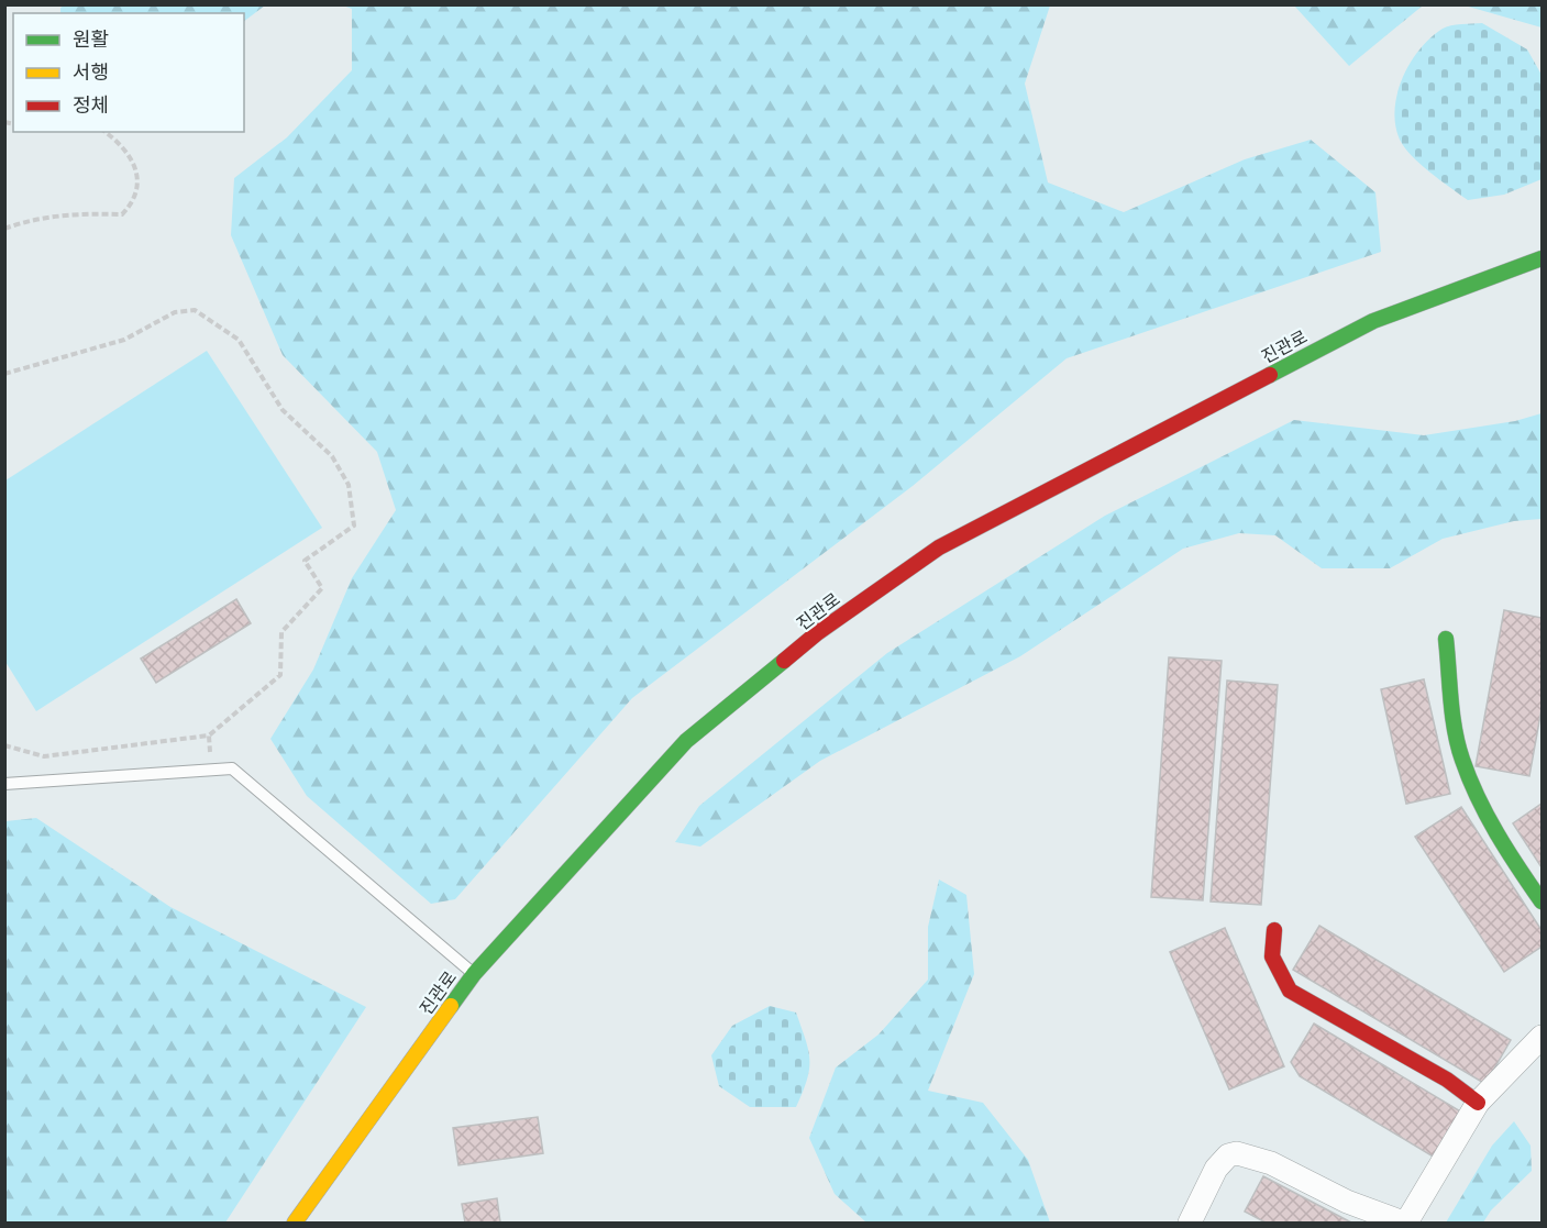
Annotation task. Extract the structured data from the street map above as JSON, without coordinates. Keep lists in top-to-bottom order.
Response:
{
  "streets": {
    "main road": ["진관로"]
  },
  "legend": ["원활", "서행", "정체"]
}
